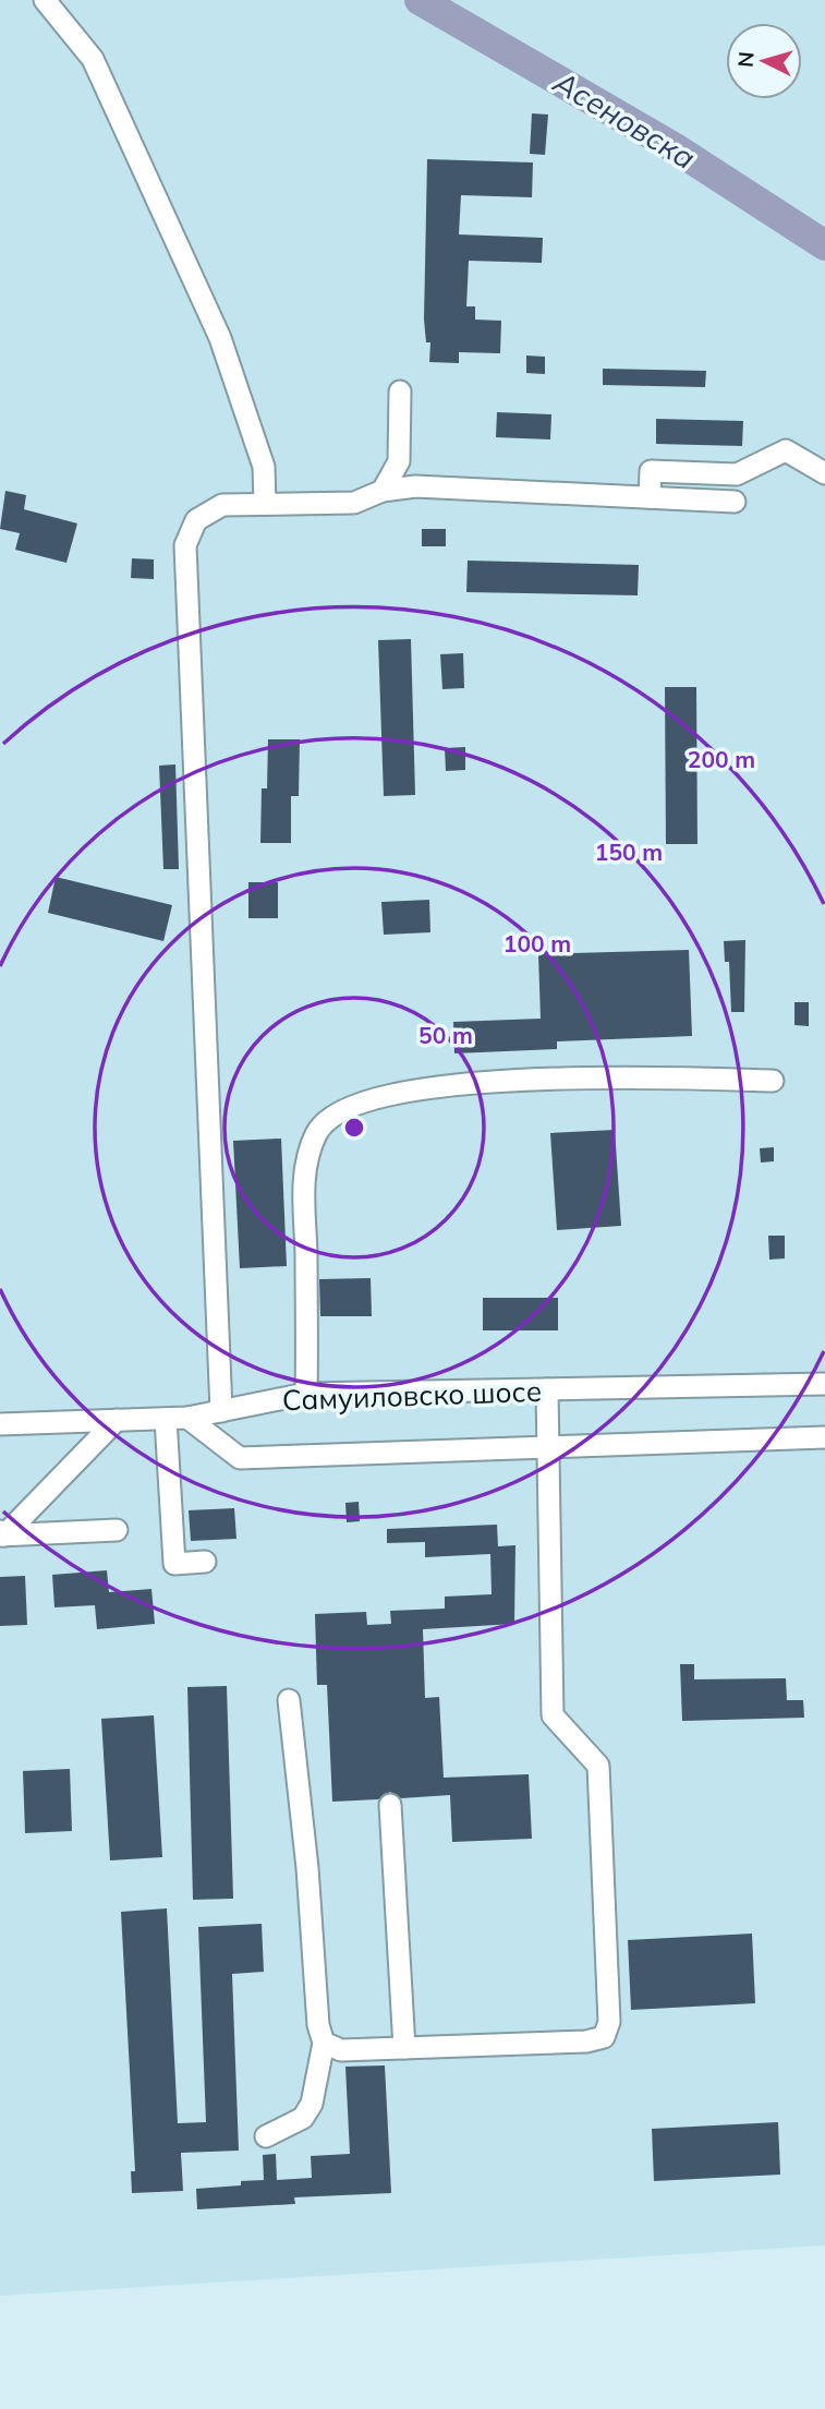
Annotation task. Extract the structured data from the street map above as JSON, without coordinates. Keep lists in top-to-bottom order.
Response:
{
  "streets": {
    "street": ["Самуиловско шосе"]
  },
  "water": ["Асеновска"],
  "north": "left",
  "rings": [
    "200 m",
    "150 m",
    "100 m",
    "50 m"
  ]
}
